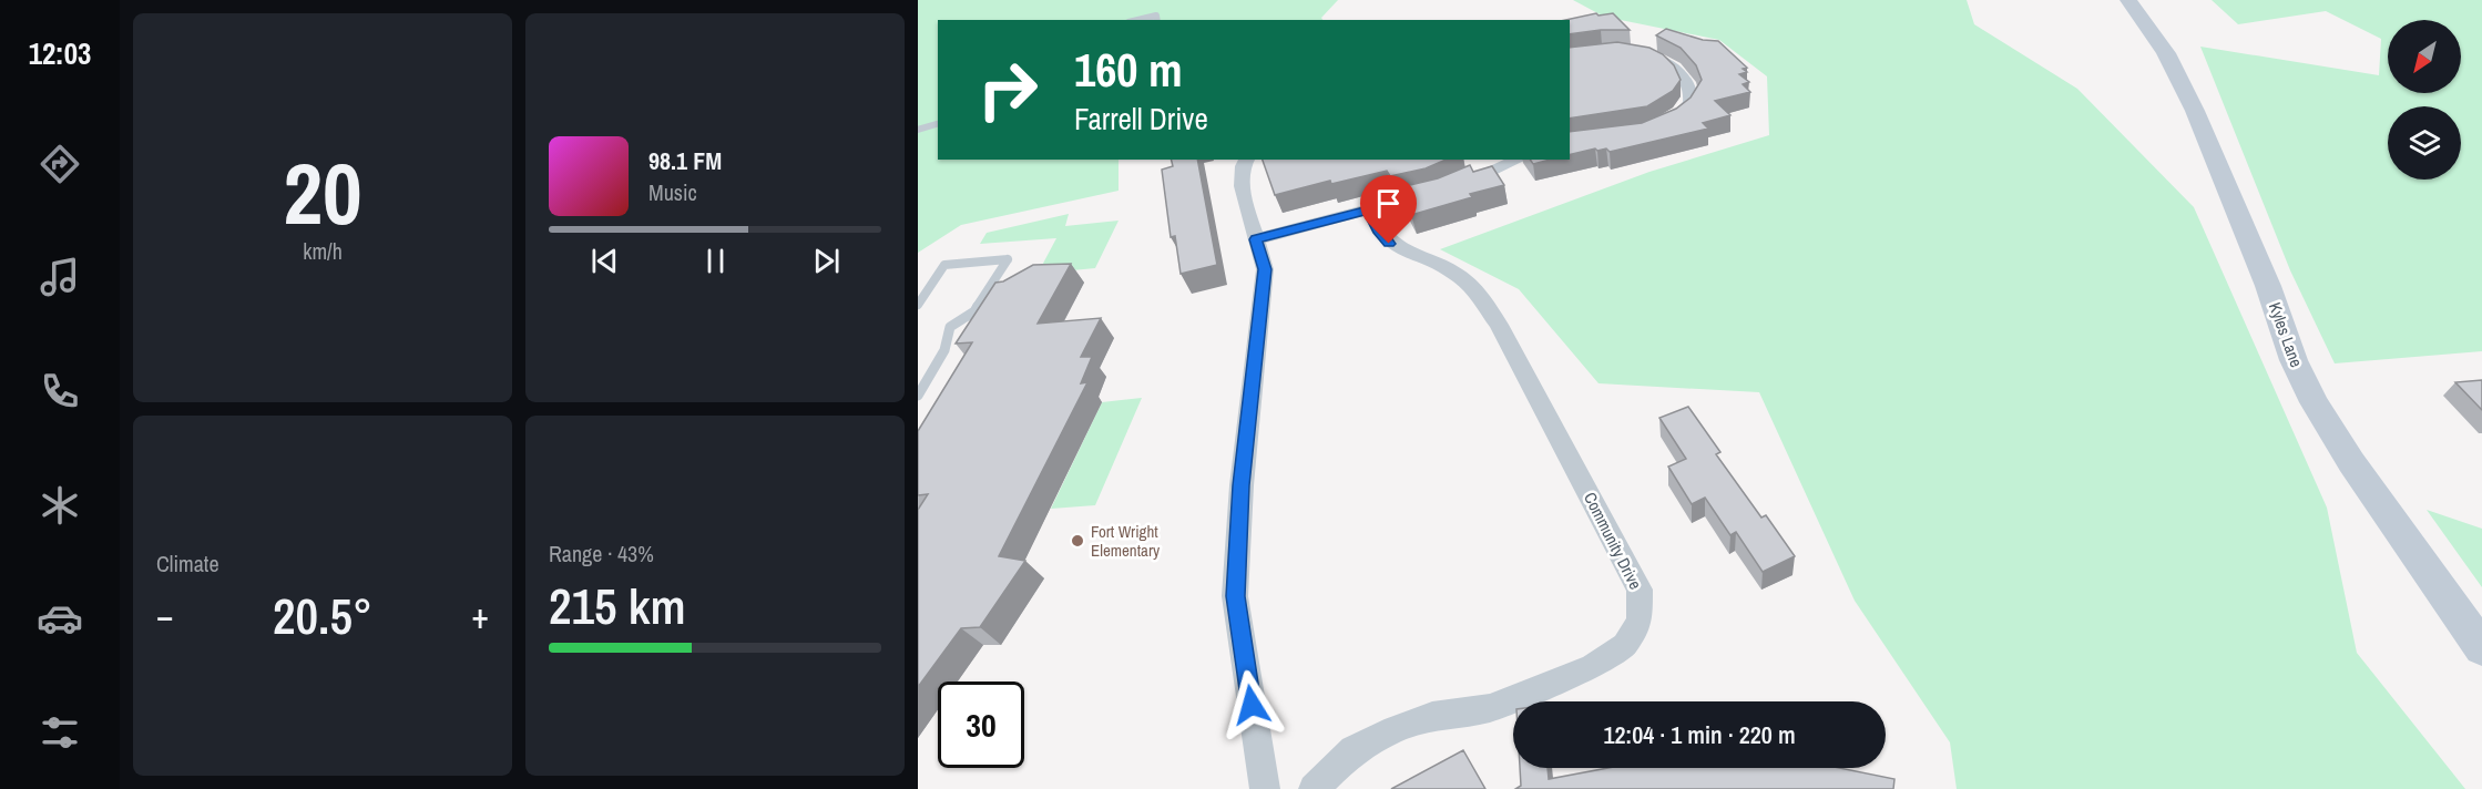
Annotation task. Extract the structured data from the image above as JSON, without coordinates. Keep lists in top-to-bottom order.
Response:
{
  "streets": {
    "main road": ["Kyles Lane"],
    "street": ["Community Drive"]
  },
  "places": ["Fort Wright Elementary"],
  "north": "bottom left",
  "page": {
    "tabs": "12:03",
    "tile": [
      ["20", "km/h"],
      "Climate",
      ["Range · 43%", "215 km"]
    ],
    "turn": ["160 m", "Farrell Drive"],
    "song": ["98.1 FM", "Music"],
    "heat": ["−", "20.5°", "+"],
    "limit": "30",
    "trip": "12:04 · 1 min · 220 m"
  }
}
